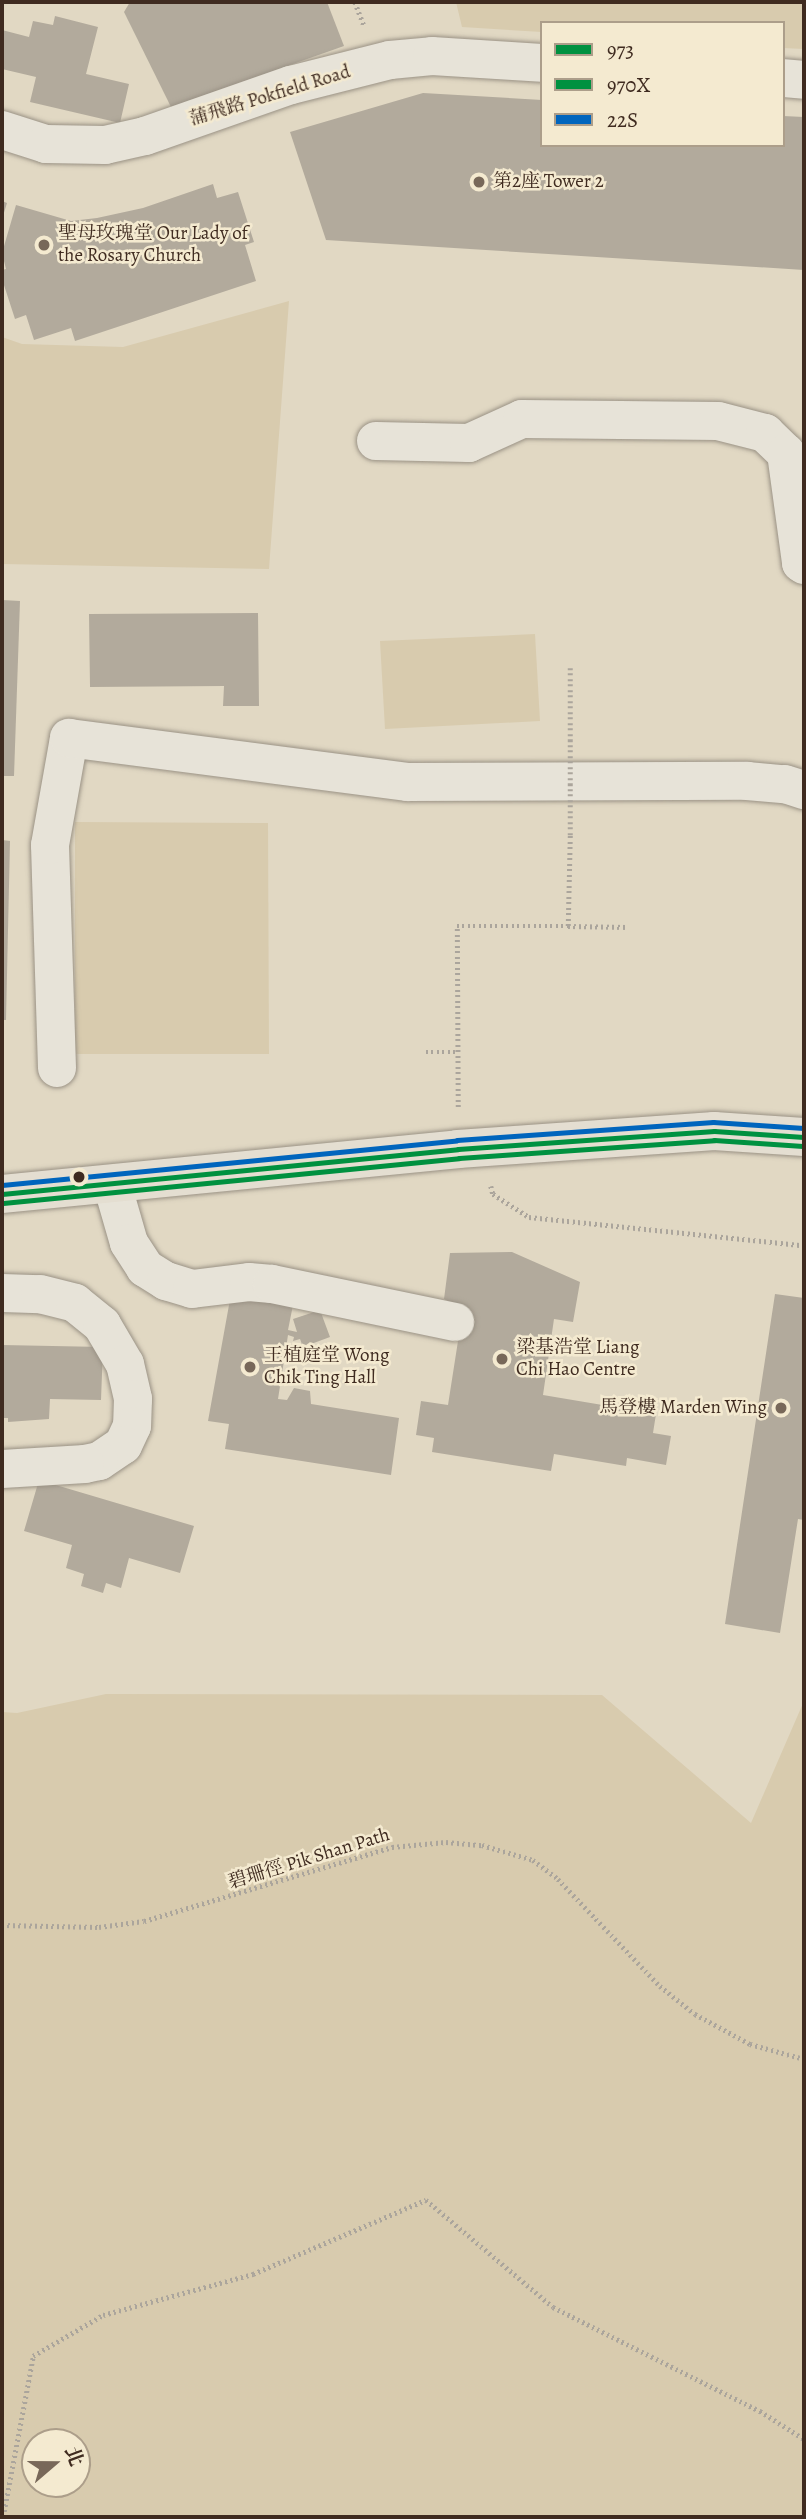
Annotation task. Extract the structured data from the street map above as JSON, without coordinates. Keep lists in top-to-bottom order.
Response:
{
  "streets": {
    "street": ["蒲飛路 Pokfield Road"],
    "path": ["碧珊徑 Pik Shan Path"]
  },
  "places": [
    "第2座 Tower 2",
    "聖母玫瑰堂 Our Lady of the Rosary Church",
    "梁基浩堂 Liang Chi Hao Centre",
    "王植庭堂 Wong Chik Ting Hall",
    "馬登樓 Marden Wing"
  ],
  "lines": ["transit line 22S", "transit line 973", "transit line 970X"],
  "legend": ["973", "970X", "22S"],
  "north": "right"
}
